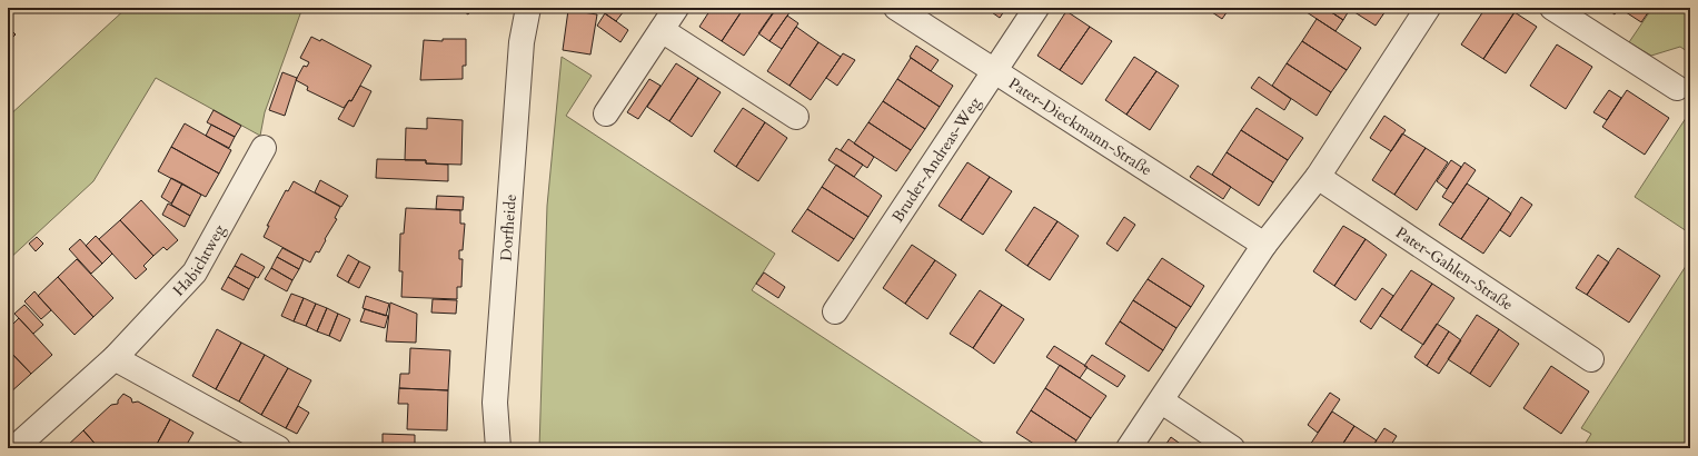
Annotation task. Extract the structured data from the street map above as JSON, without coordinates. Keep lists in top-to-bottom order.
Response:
{
  "streets": {
    "street": [
      "Pater-Dieckmann-Straße",
      "Bruder-Andreas-Weg",
      "Dorfheide",
      "Habichtweg",
      "Pater-Gahlen-Straße"
    ]
  },
  "crossings": [
    ["Pater-Dieckmann-Straße", "Bruder-Andreas-Weg"]
  ]
}
